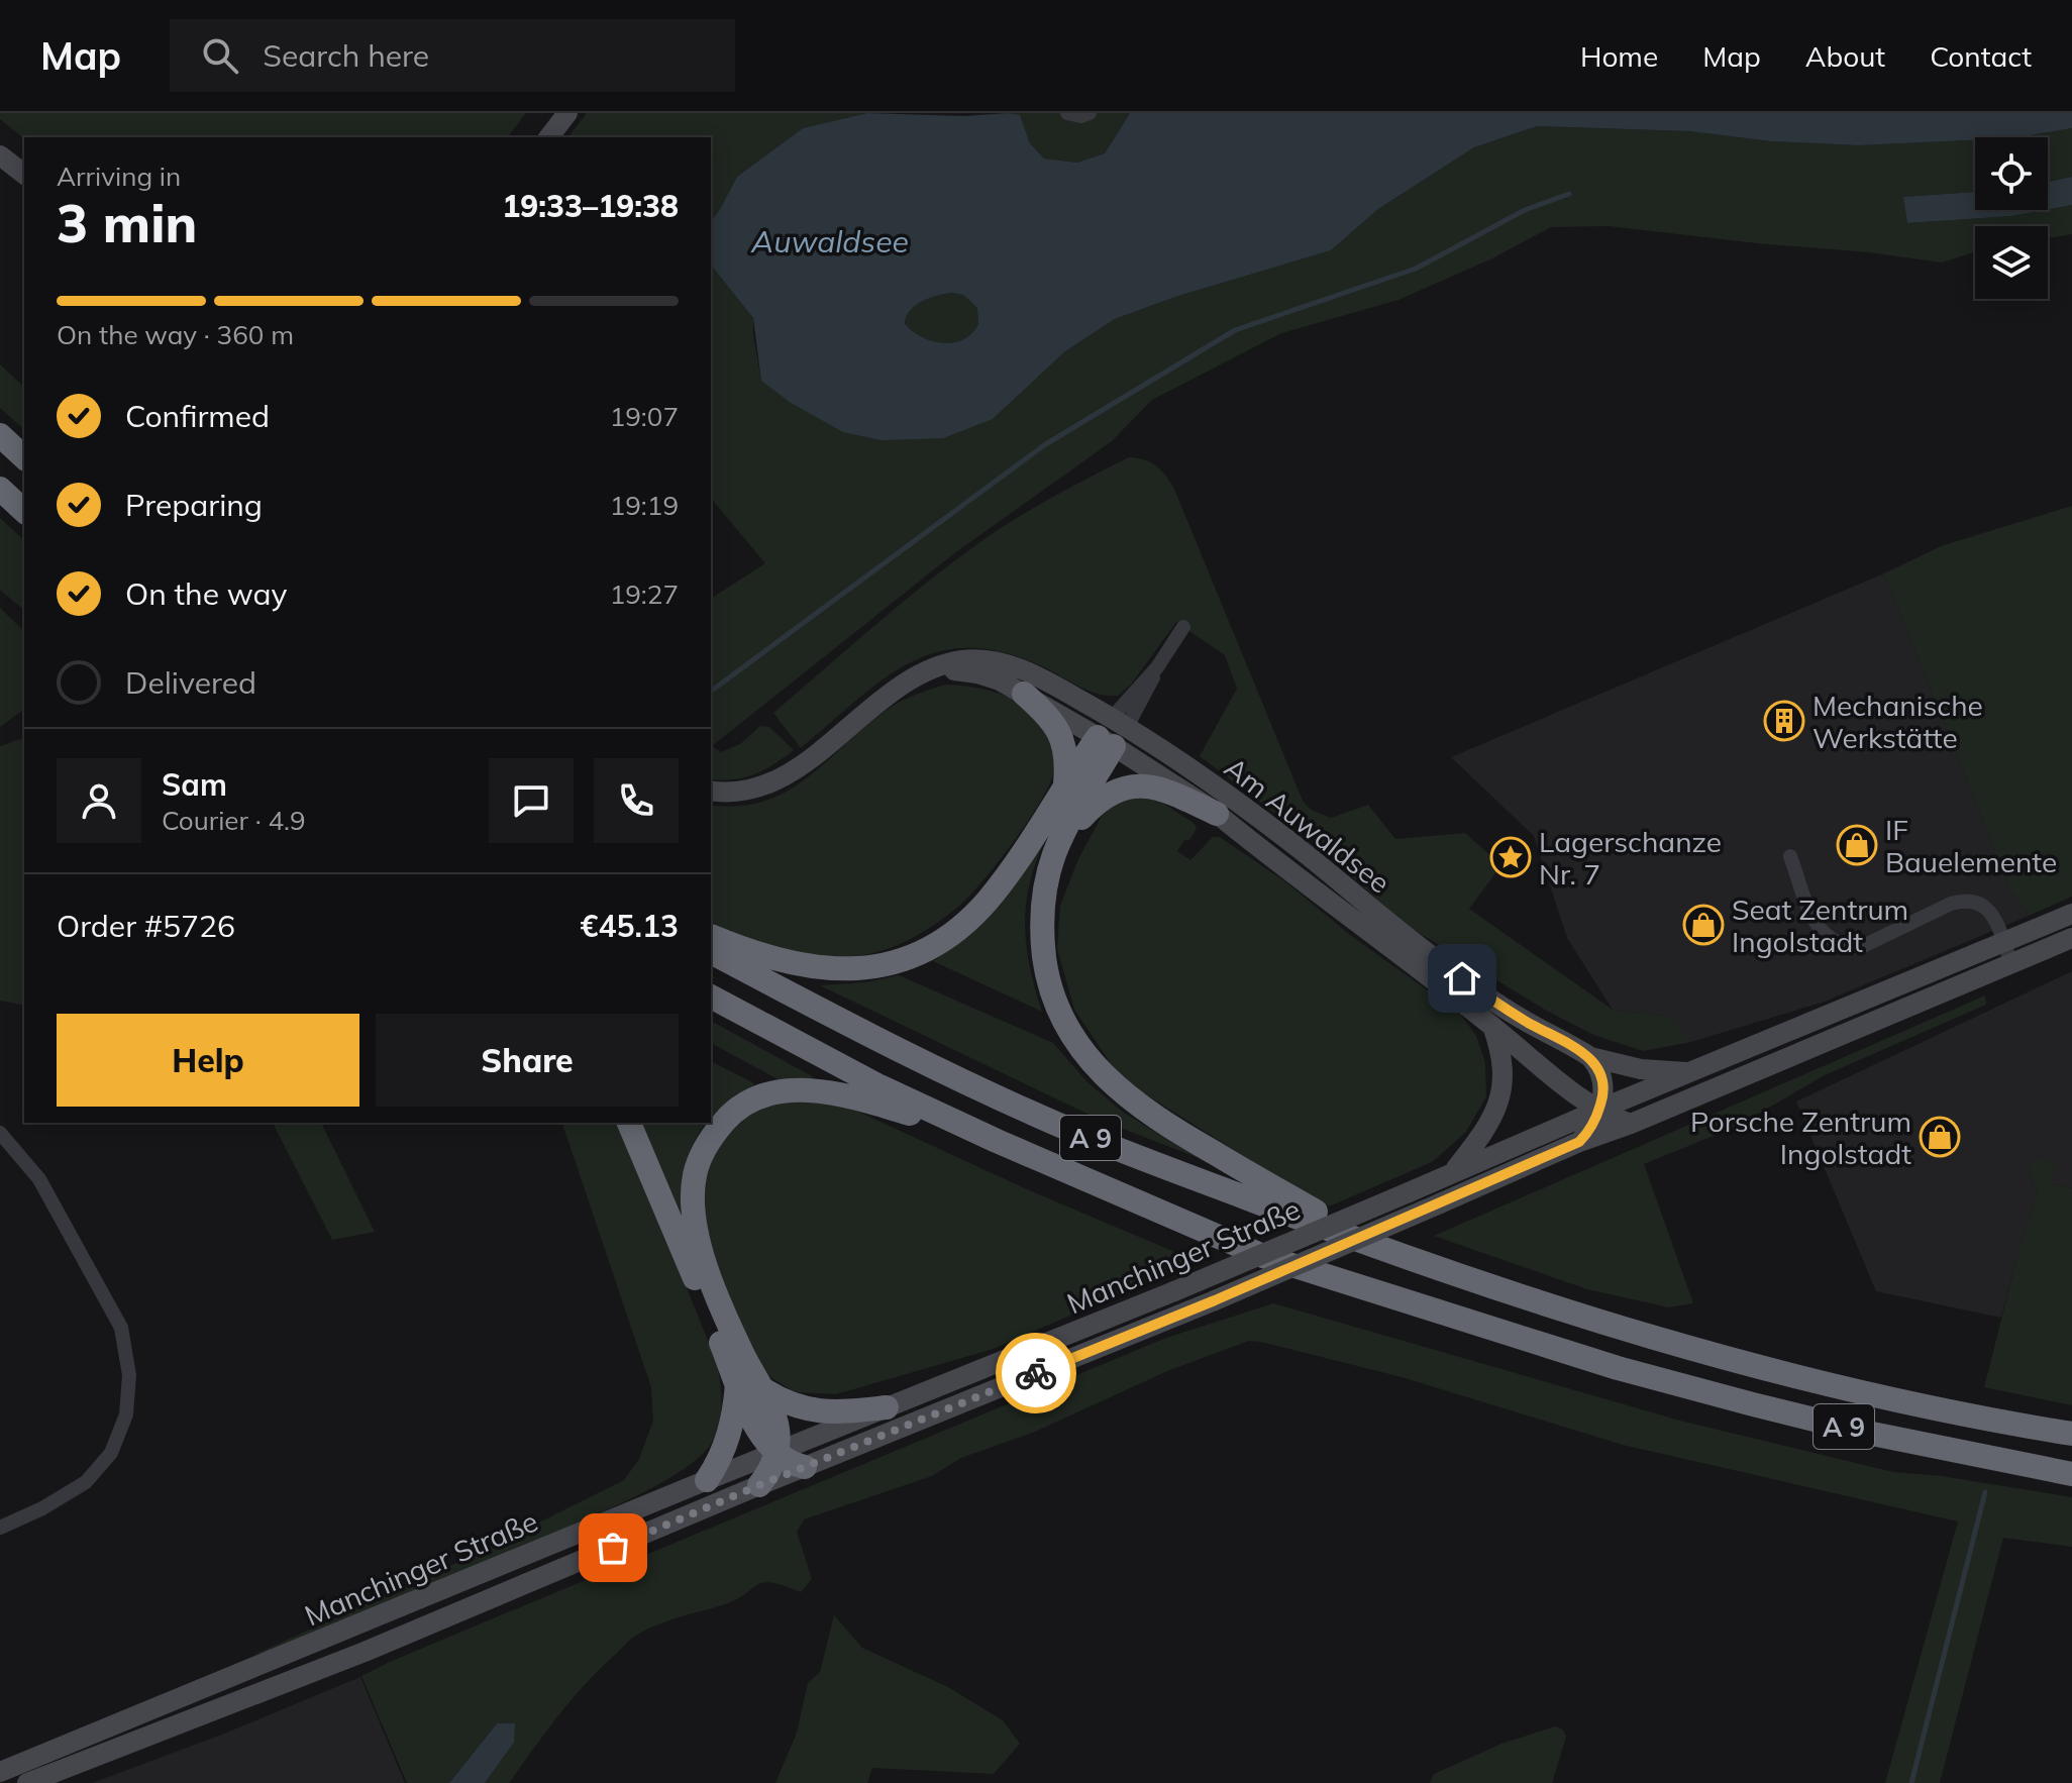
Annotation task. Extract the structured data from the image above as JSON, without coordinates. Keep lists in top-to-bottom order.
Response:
{
  "streets": {
    "highway": ["A 9"],
    "main road": ["Am Auwaldsee", "Manchinger Straße"]
  },
  "crossings": [
    ["Am Auwaldsee", "Manchinger Straße"]
  ],
  "water": ["Auwaldsee"],
  "places": {
    "building": ["Mechanische Werkstätte"],
    "shop": ["IF Bauelemente", "Seat Zentrum Ingolstadt", "Porsche Zentrum Ingolstadt"],
    "place": ["Lagerschanze Nr. 7"]
  },
  "page": {
    "header": "Map",
    "search": "Search here",
    "nav": [
      "Home",
      "Map",
      "About",
      "Contact"
    ],
    "heading": ["3 min", "Arriving in", "19:33–19:38"],
    "panel": [
      "Sam",
      "Courier · 4.9",
      "Order #5726",
      "€45.13"
    ],
    "bar": "On the way · 360 m",
    "list": [
      ["Confirmed", "19:07"],
      ["Preparing", "19:19"],
      ["On the way", "19:27"],
      "Delivered"
    ],
    "buttons": ["Help", "Share"]
  }
}
